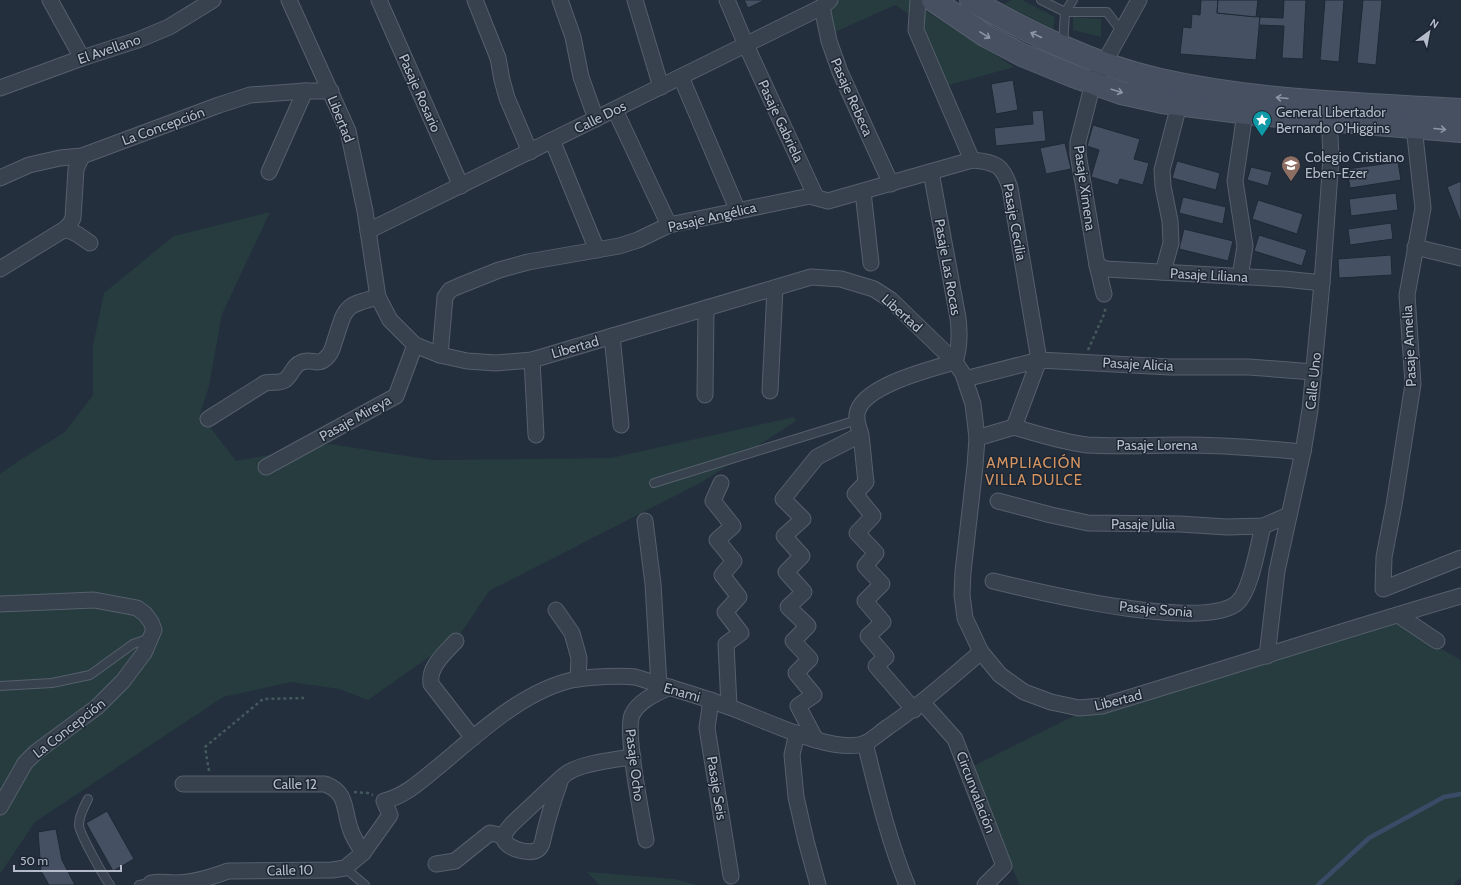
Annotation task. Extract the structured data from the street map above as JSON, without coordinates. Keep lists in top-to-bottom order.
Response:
{
  "streets": {
    "street": [
      "El Avellano",
      "Pasaje Rosario",
      "Pasaje Rebeca",
      "Calle Dos",
      "Libertad",
      "Pasaje Gabriela",
      "La Concepción",
      "Pasaje Ximena",
      "Pasaje Angélica",
      "Pasaje Cecilia",
      "Pasaje Las Rocas",
      "Pasaje Liliana",
      "Pasaje Amelia",
      "Pasaje Alicia",
      "Calle Uno",
      "Pasaje Mireya",
      "Pasaje Lorena",
      "Pasaje Julia",
      "Pasaje Sonia",
      "Enami",
      "Pasaje Ocho",
      "Calle 12",
      "Pasaje Seis",
      "Circunvalación",
      "Calle 10"
    ]
  },
  "crossings": [
    ["Pasaje Rosario", "Calle Dos"],
    ["Pasaje Rebeca", "Calle Dos"],
    ["Pasaje Rebeca", "Pasaje Angélica"],
    ["Calle Dos", "Libertad"],
    ["Calle Dos", "Pasaje Gabriela"],
    ["Libertad", "La Concepción"],
    ["Libertad", "Pasaje Angélica"],
    ["Libertad", "Pasaje Las Rocas"],
    ["Libertad", "Pasaje Alicia"],
    ["Libertad", "Calle Uno"],
    ["Libertad", "Pasaje Mireya"],
    ["Libertad", "Enami"],
    ["Pasaje Gabriela", "Pasaje Angélica"],
    ["Pasaje Ximena", "Pasaje Liliana"],
    ["Pasaje Angélica", "Pasaje Cecilia"],
    ["Pasaje Angélica", "Pasaje Las Rocas"],
    ["Pasaje Cecilia", "Pasaje Alicia"],
    ["Pasaje Liliana", "Calle Uno"],
    ["Pasaje Alicia", "Calle Uno"],
    ["Calle Uno", "Pasaje Lorena"],
    ["Calle Uno", "Pasaje Julia"],
    ["Pasaje Julia", "Pasaje Sonia"],
    ["Enami", "Pasaje Ocho"],
    ["Enami", "Pasaje Seis"],
    ["Enami", "Circunvalación"]
  ],
  "districts": ["AMPLIACIÓN VILLA DULCE"],
  "places": {
    "place": ["General Libertador Bernardo O'Higgins"],
    "school or university": ["Colegio Cristiano Eben-Ezer"]
  },
  "scale_bar": "50 m",
  "north": "top right"
}
